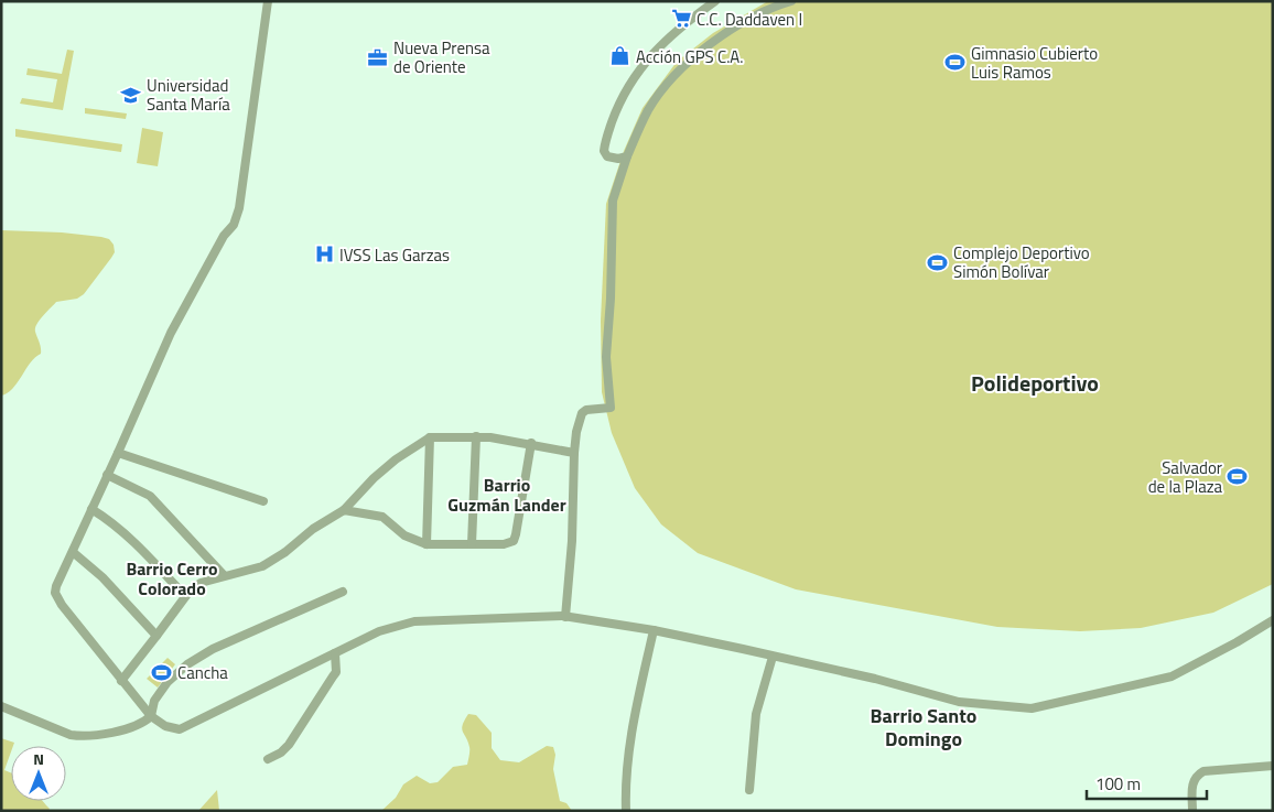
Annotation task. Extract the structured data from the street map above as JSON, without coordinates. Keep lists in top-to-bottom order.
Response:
{
  "districts": [
    "Polideportivo",
    "Barrio Guzmán Lander",
    "Barrio Cerro Colorado",
    "Barrio Santo Domingo"
  ],
  "places": {
    "supermarket": ["C.C. Daddaven I"],
    "shop": ["Acción GPS C.A."],
    "office": ["Nueva Prensa de Oriente"],
    "sports": [
      "Gimnasio Cubierto Luis Ramos",
      "Complejo Deportivo Simón Bolívar",
      "Salvador de la Plaza",
      "Cancha"
    ],
    "school or university": ["Universidad Santa María"],
    "hospital": ["IVSS Las Garzas"]
  },
  "scale_bar": "100 m",
  "north": "top"
}
